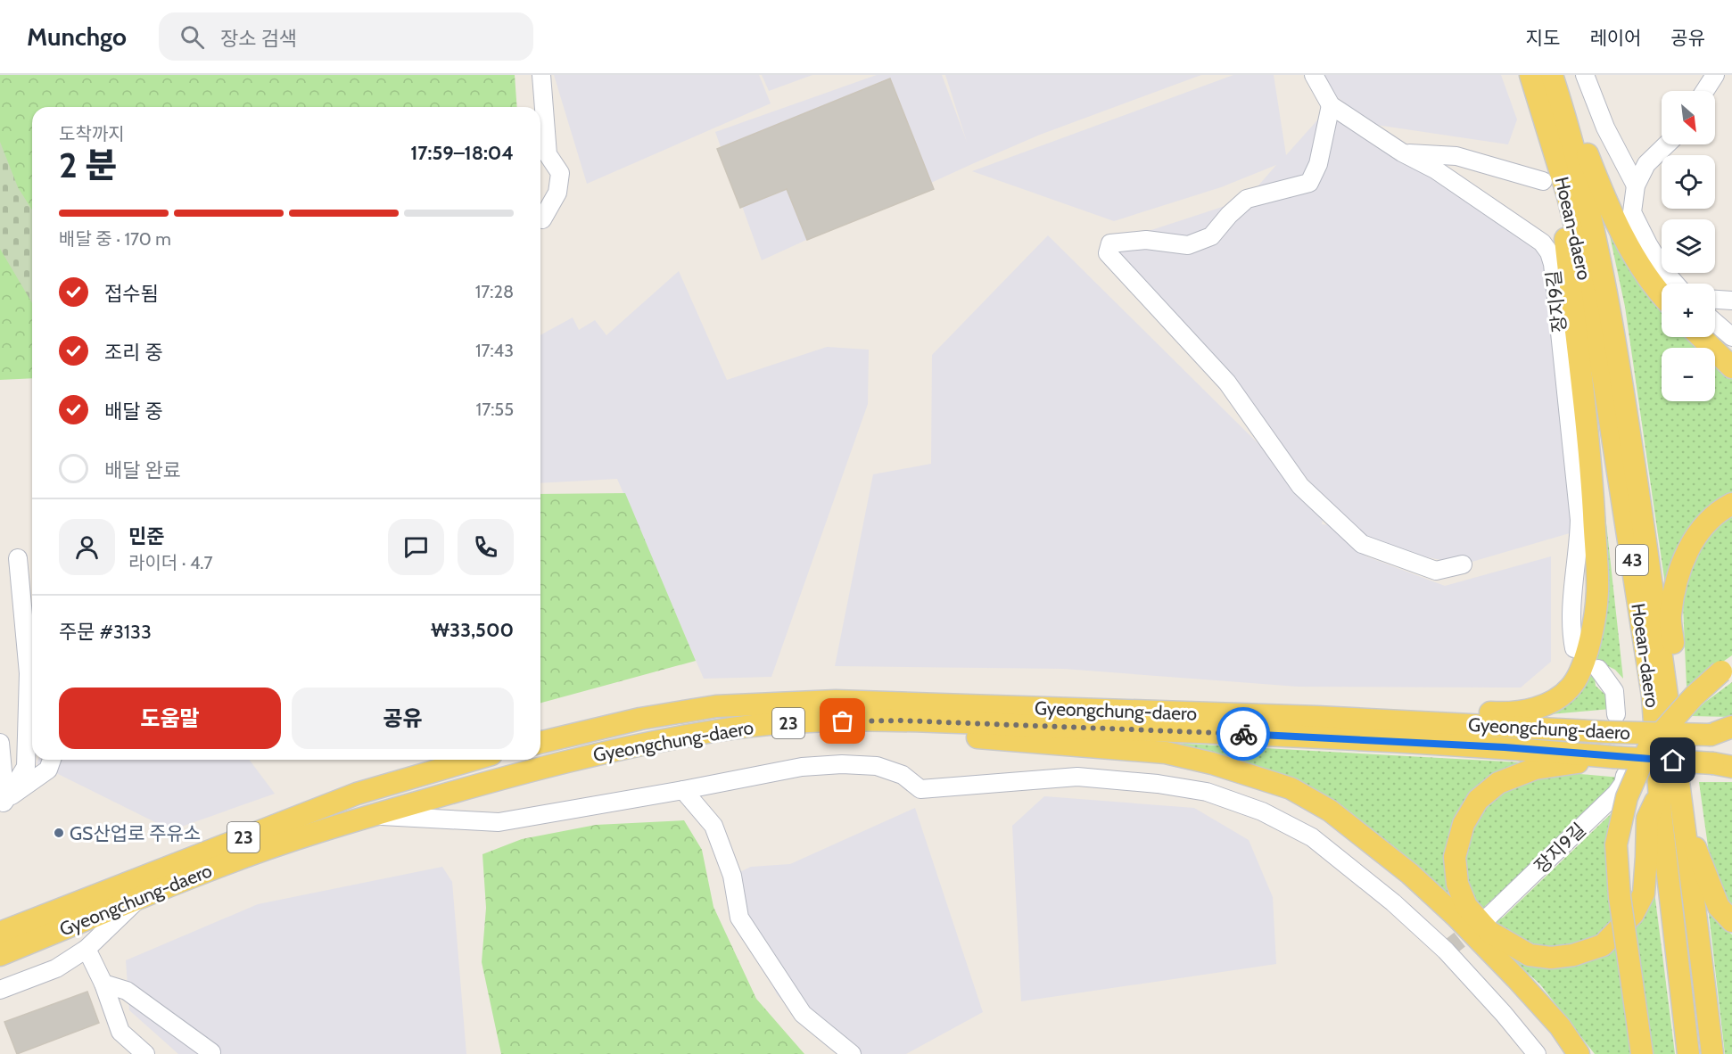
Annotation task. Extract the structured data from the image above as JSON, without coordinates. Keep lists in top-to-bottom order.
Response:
{
  "streets": {
    "main road": [
      "Hoean-daero",
      "43",
      "Gyeongchung-daero",
      "23"
    ],
    "street": ["장지9길"]
  },
  "places": ["GS산업로 주유소"],
  "north": "bottom right",
  "page": {
    "header": "Munchgo",
    "search": "장소 검색",
    "nav": ["지도", "레이어", "공유"],
    "map_buttons": ["+", "−"],
    "heading": ["2 분", "도착까지", "17:59–18:04"],
    "panel": [
      "민준",
      "라이더 · 4.7",
      "주문 #3133",
      "₩33,500"
    ],
    "bar": "배달 중 · 170 m",
    "list": [
      ["접수됨", "17:28"],
      ["조리 중", "17:43"],
      ["배달 중", "17:55"],
      "배달 완료"
    ],
    "buttons": ["도움말", "공유"]
  }
}
